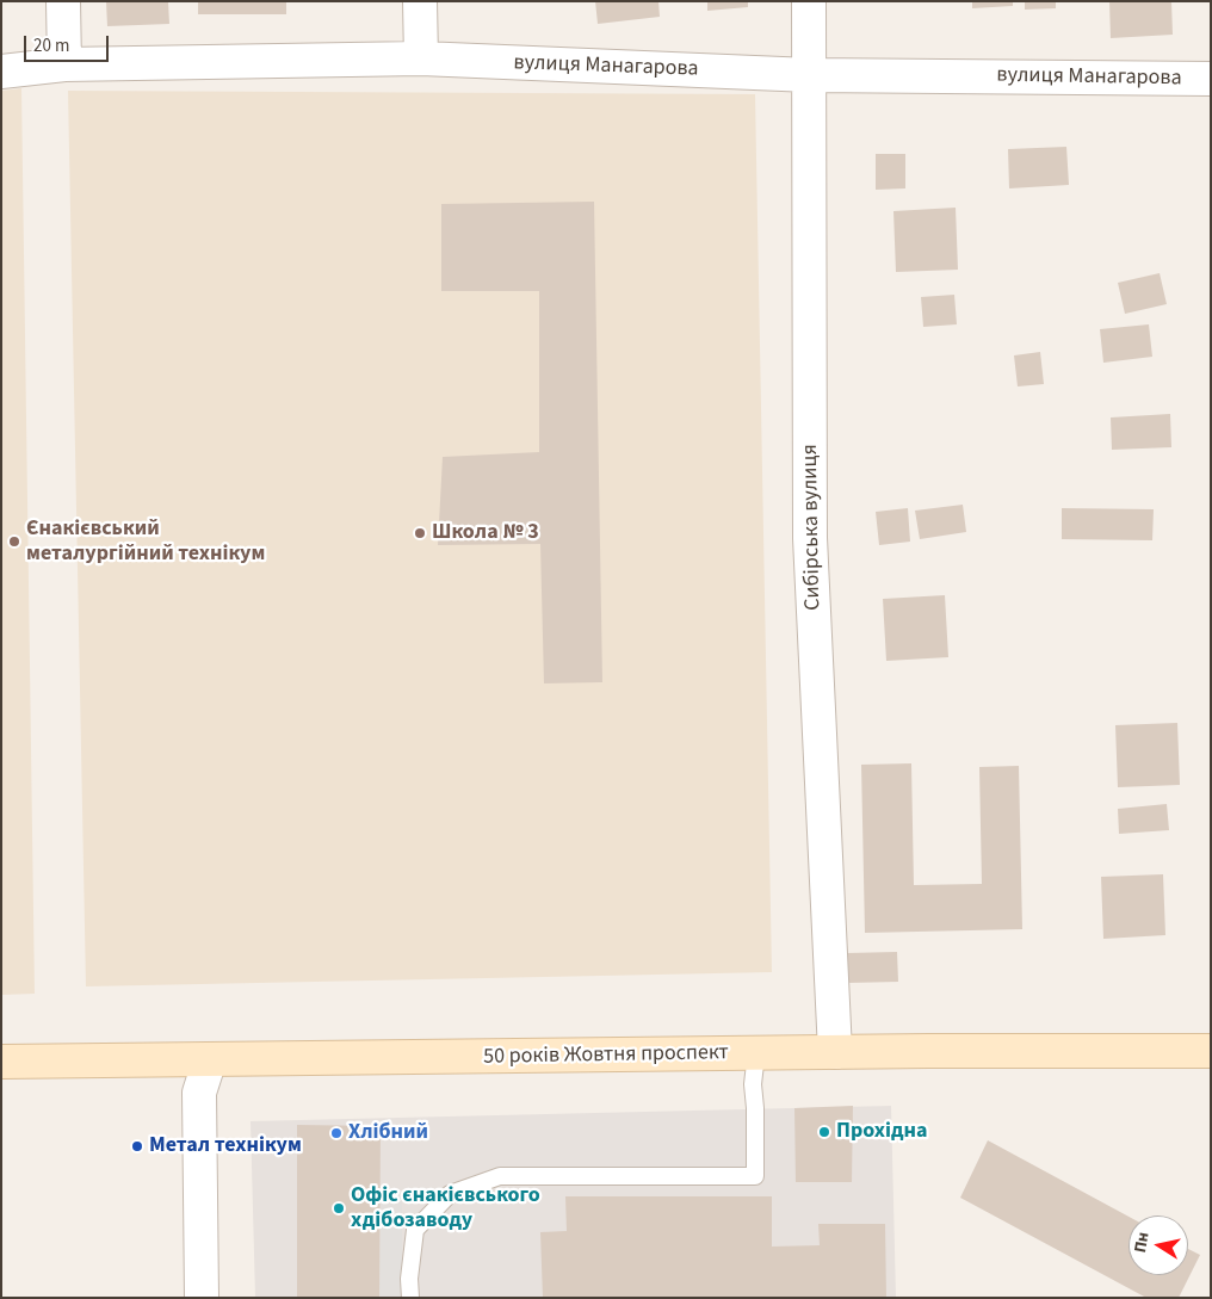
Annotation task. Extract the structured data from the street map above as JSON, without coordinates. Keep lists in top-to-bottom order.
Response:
{
  "streets": {
    "street": ["вулиця Манагарова", "Сибірська вулиця", "50 років Жовтня проспект"]
  },
  "crossings": [
    ["вулиця Манагарова", "Сибірська вулиця"],
    ["Сибірська вулиця", "50 років Жовтня проспект"]
  ],
  "places": [
    "Школа № 3",
    "Єнакієвський металургійний технікум",
    "Прохідна",
    "Хлібний",
    "Метал технікум",
    "Офіс єнакієвського хдібозаводу"
  ],
  "scale_bar": "20 m",
  "north": "left"
}
